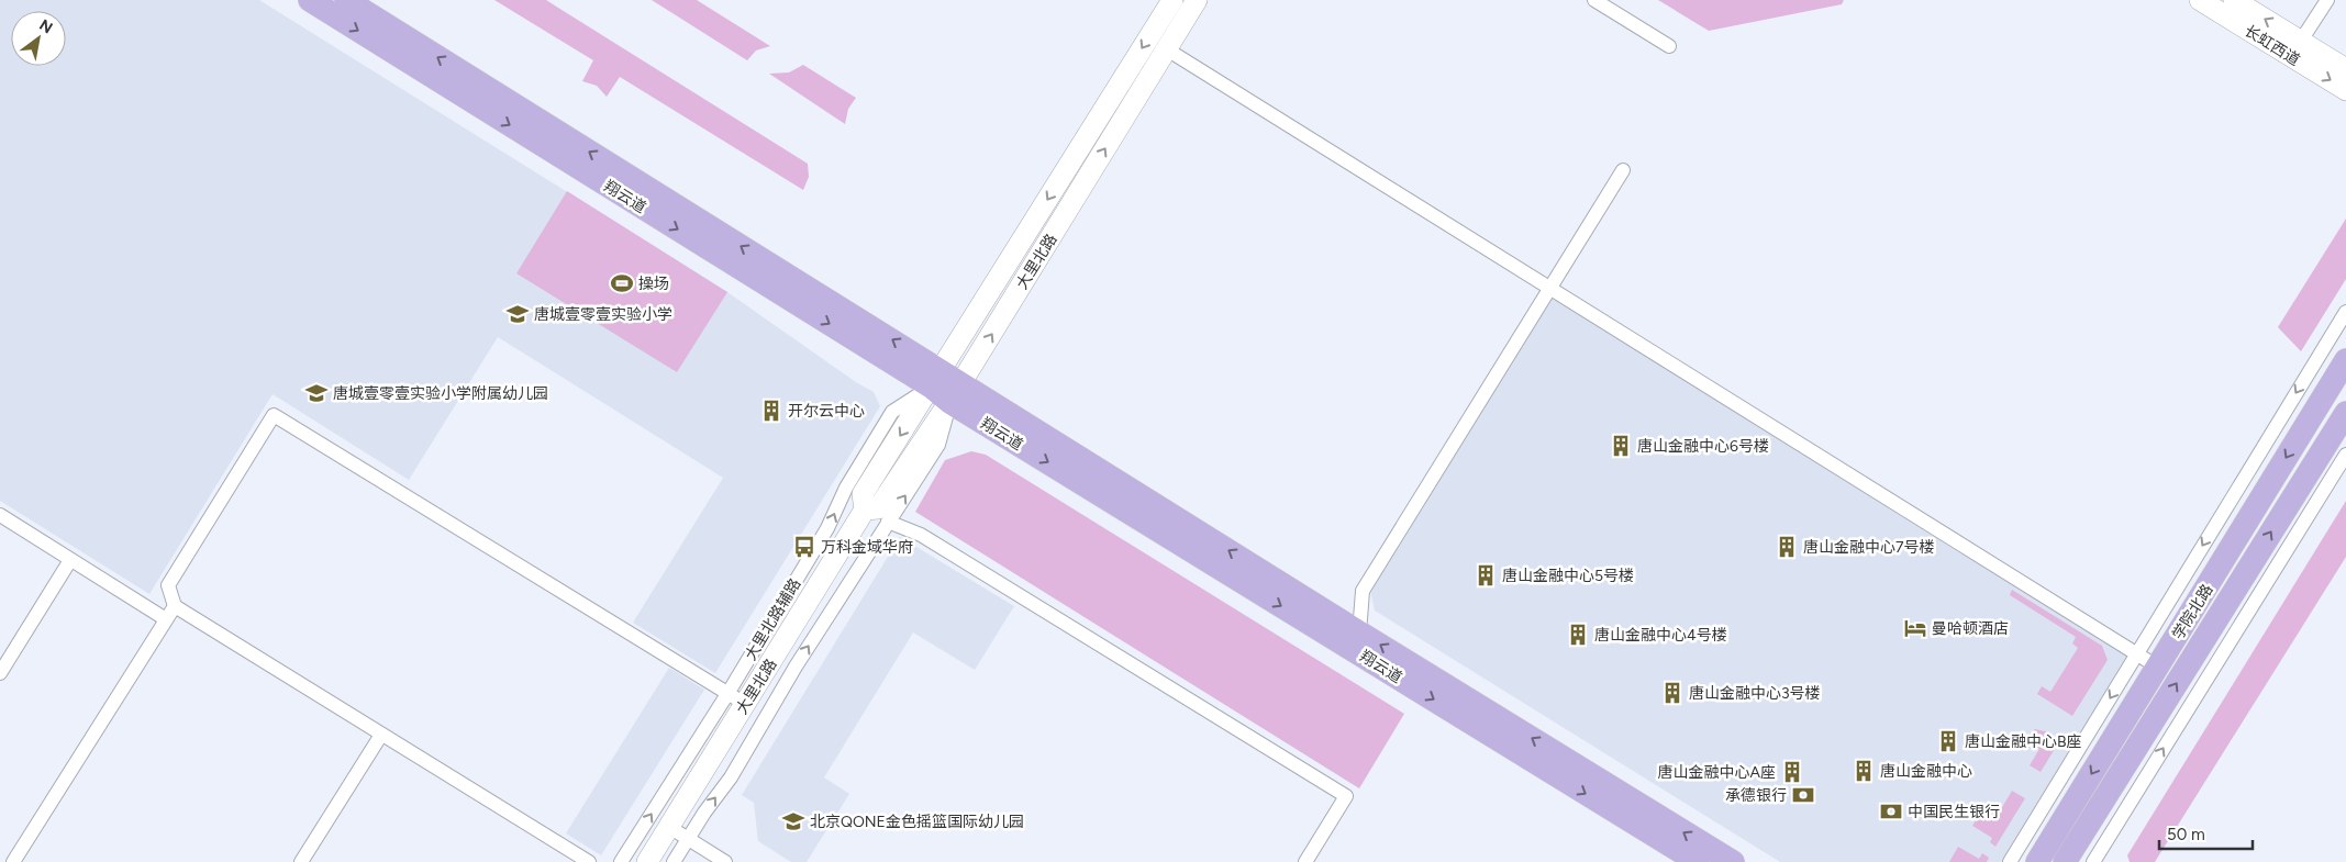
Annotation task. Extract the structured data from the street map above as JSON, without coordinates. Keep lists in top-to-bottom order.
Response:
{
  "streets": {
    "main road": [
      "长虹西道",
      "翔云道",
      "大里北路",
      "学院北路"
    ],
    "street": ["大里北路辅路"]
  },
  "crossings": [
    ["翔云道", "大里北路"],
    ["翔云道", "大里北路辅路"],
    ["大里北路", "大里北路辅路"]
  ],
  "places": {
    "sports": ["操场"],
    "school or university": ["唐城壹零壹实验小学", "唐城壹零壹实验小学附属幼儿园", "北京QONE金色摇篮国际幼儿园"],
    "building": [
      "开尔云中心",
      "唐山金融中心6号楼",
      "唐山金融中心7号楼",
      "唐山金融中心5号楼",
      "唐山金融中心4号楼",
      "唐山金融中心3号楼",
      "唐山金融中心B座",
      "唐山金融中心",
      "唐山金融中心A座"
    ],
    "bus stop": ["万科金域华府"],
    "hotel": ["曼哈顿酒店"],
    "bank": ["承德银行", "中国民生银行"]
  },
  "scale_bar": "50 m",
  "north": "top right"
}
